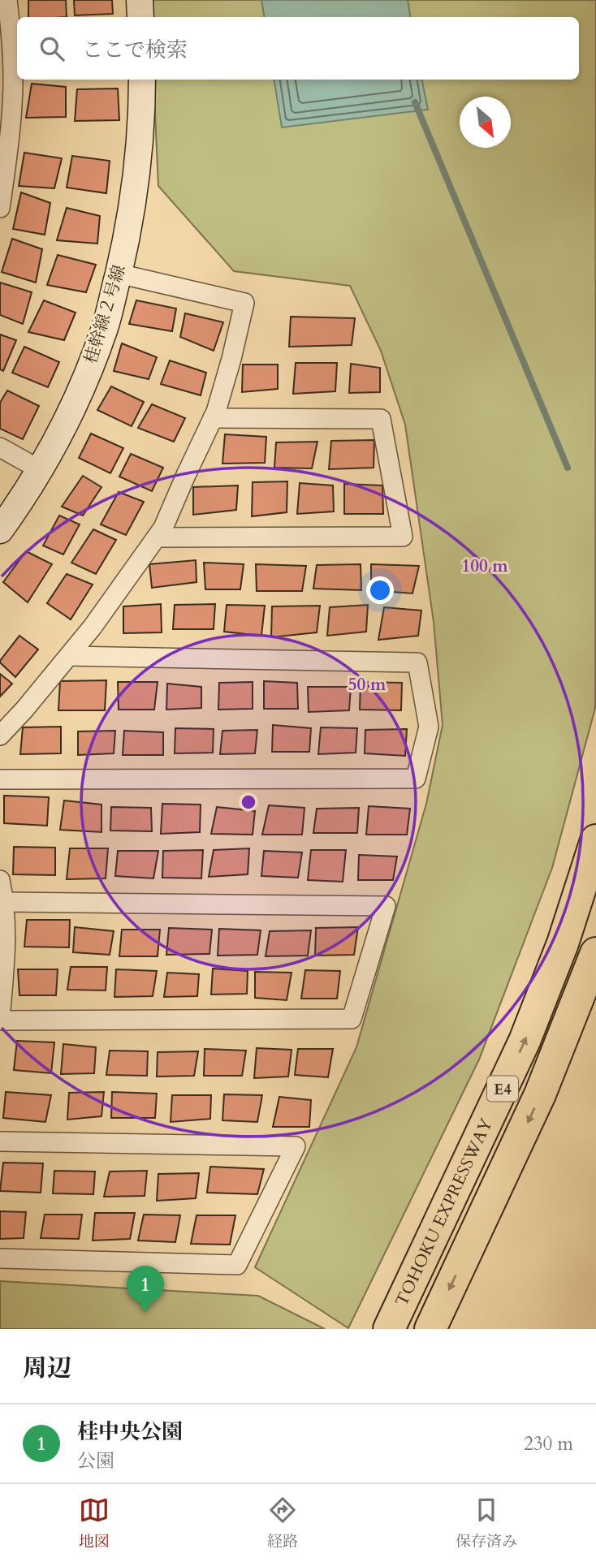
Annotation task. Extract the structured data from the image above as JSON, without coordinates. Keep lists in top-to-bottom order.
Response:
{
  "streets": {
    "highway": ["E4", "TOHOKU EXPRESSWAY"],
    "street": ["桂幹線２号線"]
  },
  "north": "bottom right",
  "page": {
    "search": "ここで検索",
    "pins": "1",
    "heading": "周辺",
    "list": [
      {
        "mark": "1",
        "name": "桂中央公園",
        "note": "公園",
        "value": "230 m"
      }
    ],
    "nav": ["地図", "経路", "保存済み"]
  },
  "rings": ["100 m", "50 m"]
}
